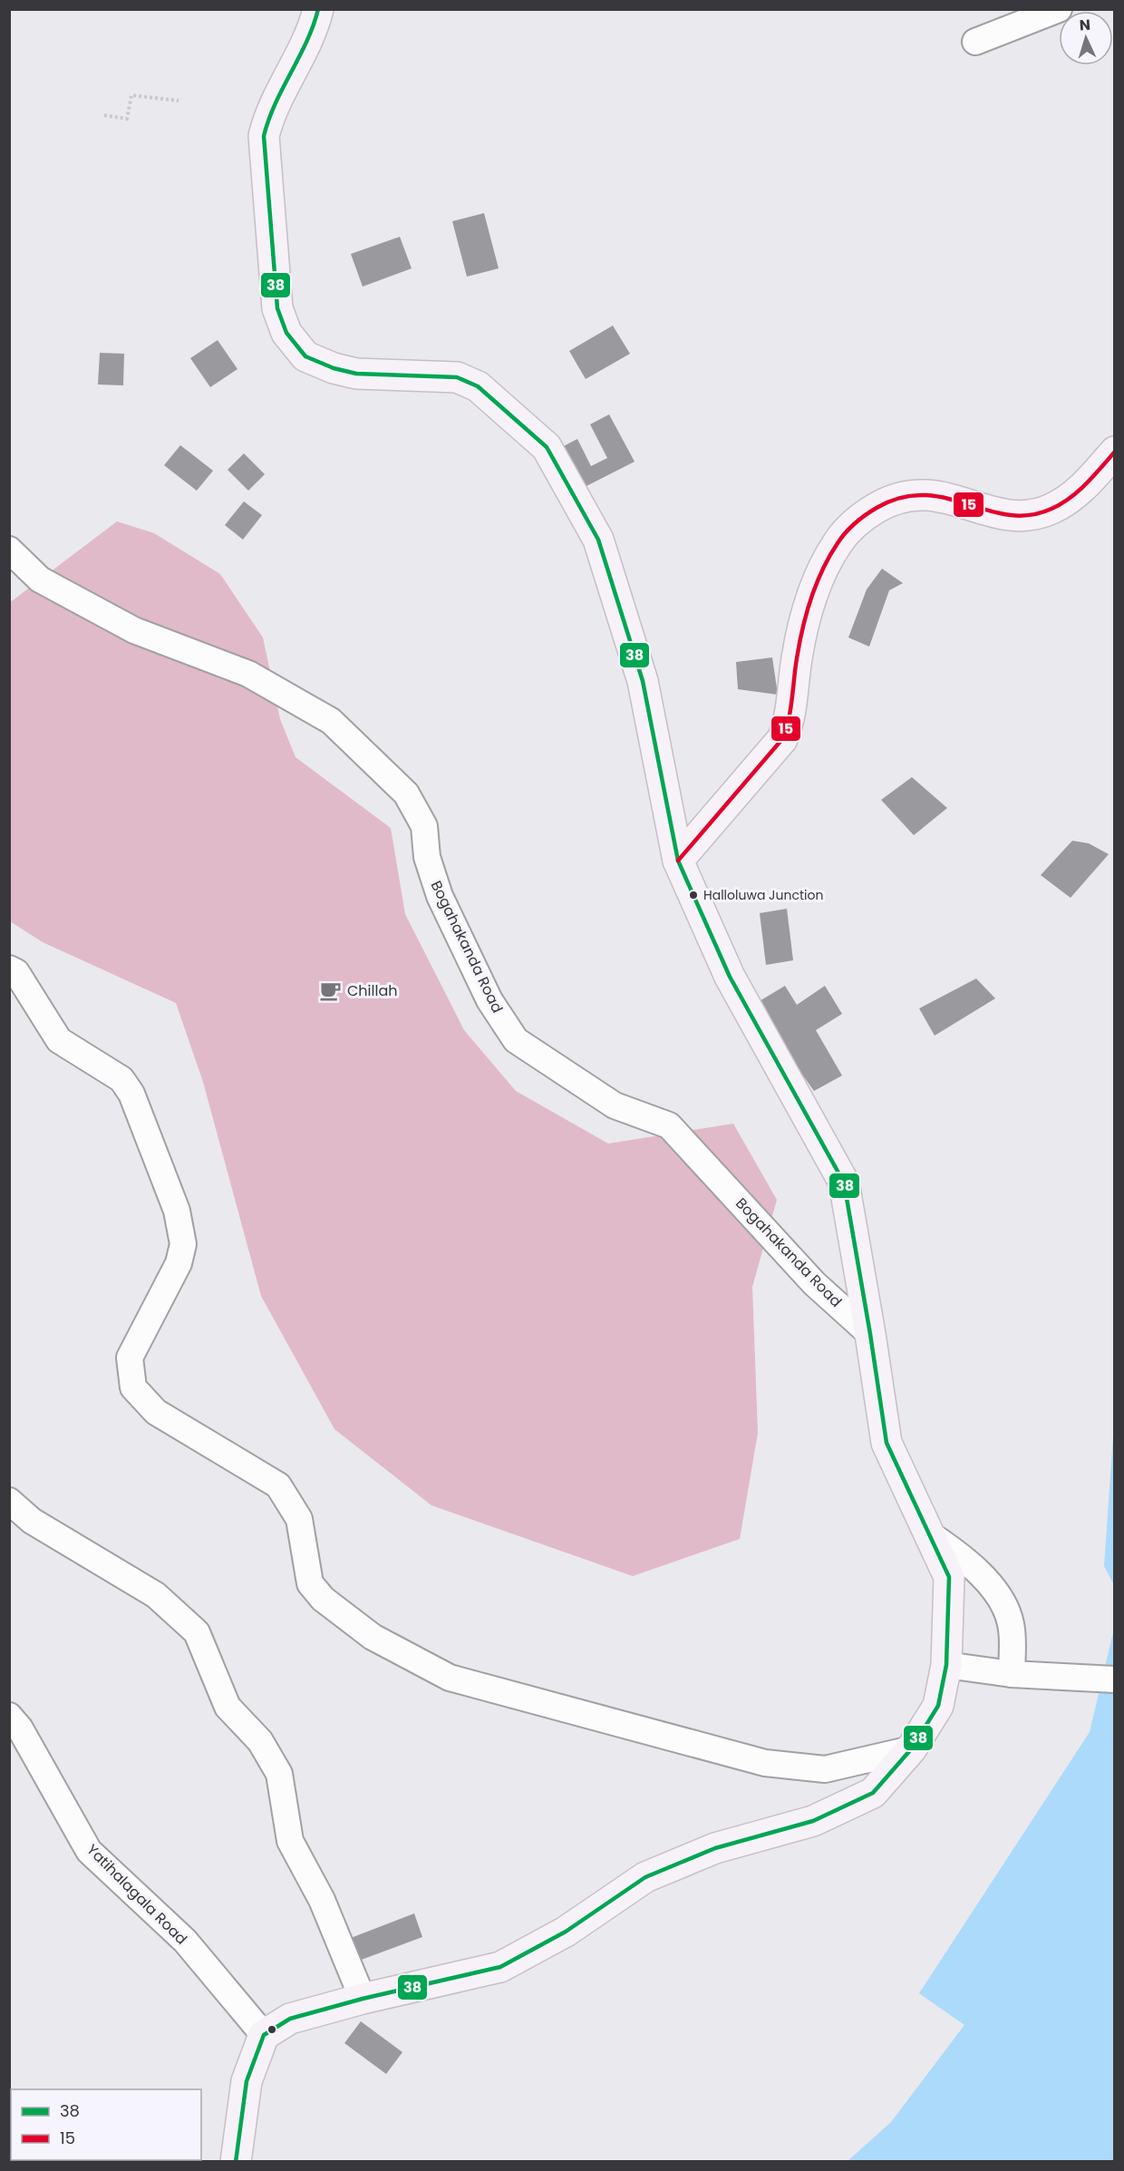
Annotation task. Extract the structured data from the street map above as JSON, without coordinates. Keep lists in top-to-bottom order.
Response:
{
  "streets": {
    "street": ["Bogahakanda Road", "Yatihalagala Road"]
  },
  "places": {
    "other": ["Halloluwa Junction"],
    "cafe": ["Chillah"]
  },
  "lines": ["transit line 38", "transit line 15"],
  "legend": ["38", "15"],
  "north": "top"
}
